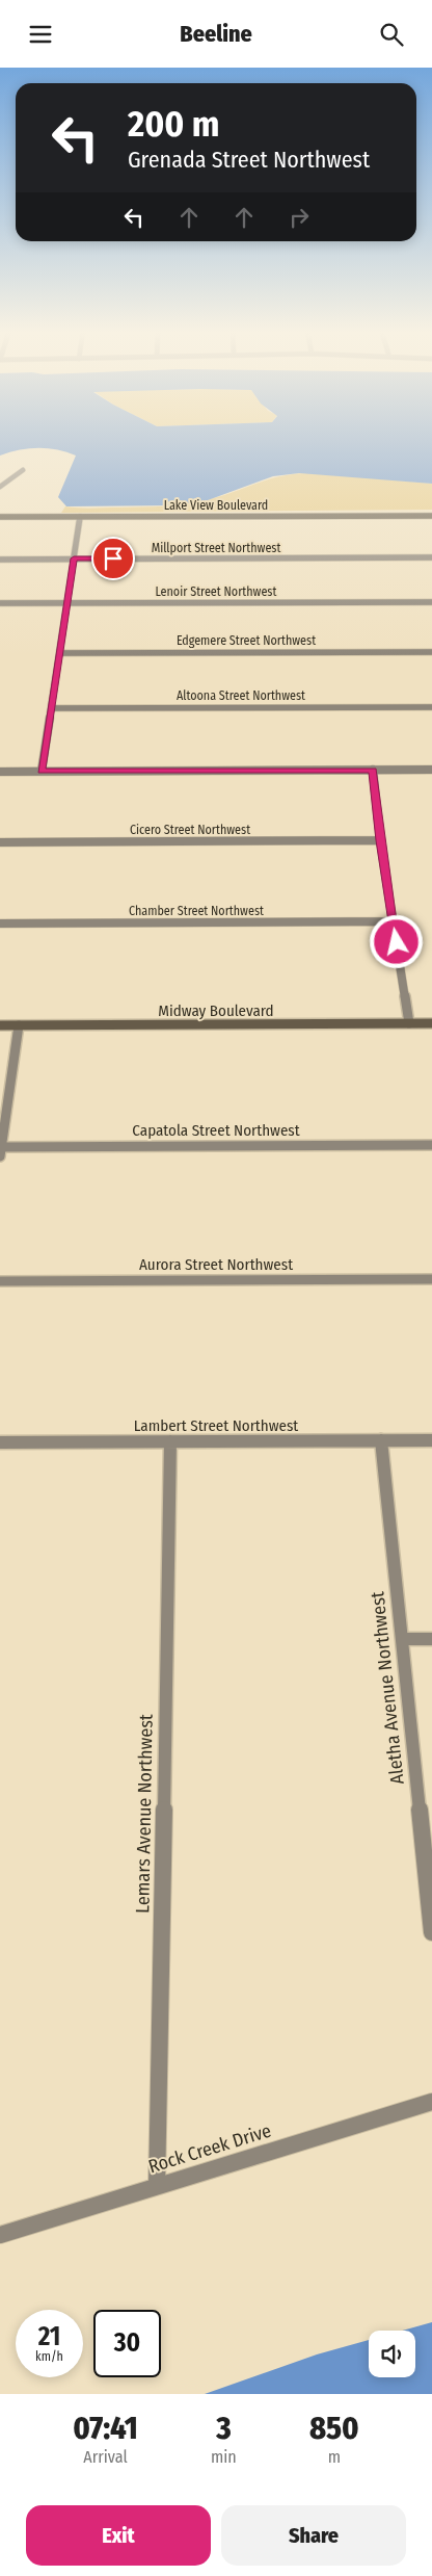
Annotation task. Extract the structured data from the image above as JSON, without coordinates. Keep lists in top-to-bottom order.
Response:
{
  "streets": {
    "street": [
      "Lake View Boulevard",
      "Millport Street Northwest",
      "Lenoir Street Northwest",
      "Edgemere Street Northwest",
      "Altoona Street Northwest",
      "Cicero Street Northwest",
      "Chamber Street Northwest",
      "Midway Boulevard",
      "Capatola Street Northwest",
      "Aurora Street Northwest",
      "Lambert Street Northwest",
      "Aletha Avenue Northwest",
      "Lemars Avenue Northwest",
      "Rock Creek Drive"
    ]
  },
  "crossings": [
    ["Lambert Street Northwest", "Aletha Avenue Northwest"],
    ["Lambert Street Northwest", "Lemars Avenue Northwest"],
    ["Lemars Avenue Northwest", "Rock Creek Drive"]
  ],
  "page": {
    "header": "Beeline",
    "turn": ["200 m", "Grenada Street Northwest"],
    "speed": "21 km/h",
    "limit": "30",
    "eta": [
      "07:41",
      "Arrival",
      "3",
      "min",
      "850",
      "m"
    ],
    "buttons": ["Exit", "Share"]
  }
}
